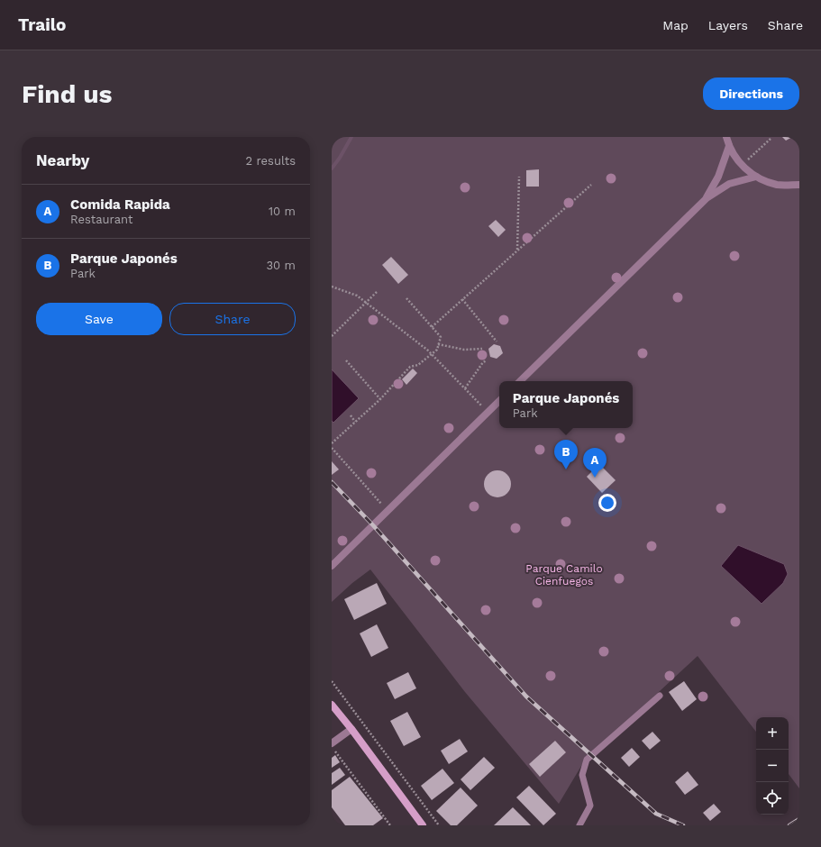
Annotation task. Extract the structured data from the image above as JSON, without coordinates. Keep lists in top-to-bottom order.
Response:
{
  "parks": ["Parque Camilo Cienfuegos"],
  "page": {
    "header": "Trailo",
    "nav": ["Map", "Layers", "Share"],
    "buttons": [
      "Directions",
      ["Save", "Share"]
    ],
    "title": "Find us",
    "heading": ["Nearby", "2 results"],
    "list": [
      {
        "mark": "A",
        "name": "Comida Rapida",
        "note": "Restaurant",
        "value": "10 m"
      },
      {
        "mark": "B",
        "name": "Parque Japonés",
        "note": "Park",
        "value": "30 m"
      }
    ],
    "popup": ["Parque Japonés", "Park"],
    "pins": ["B", "A"],
    "map_buttons": ["+", "−"]
  }
}
